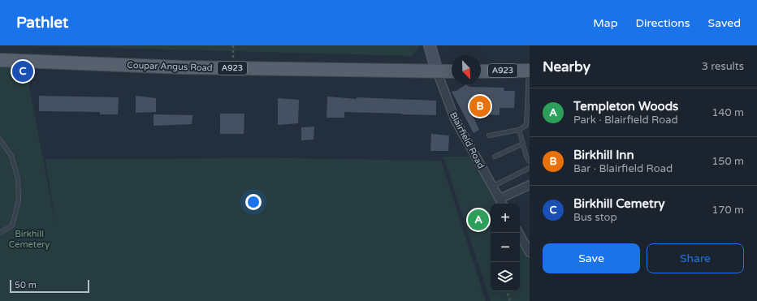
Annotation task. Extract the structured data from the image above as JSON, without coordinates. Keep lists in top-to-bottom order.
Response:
{
  "streets": {
    "main road": ["Coupar Angus Road", "A923"],
    "street": ["Blairfield Road"]
  },
  "crossings": [
    ["Coupar Angus Road", "Blairfield Road"]
  ],
  "parks": ["Birkhill Cemetery"],
  "scale_bar": "50 m",
  "north": "bottom right",
  "page": {
    "header": "Pathlet",
    "nav": ["Map", "Directions", "Saved"],
    "heading": ["Nearby", "3 results"],
    "pins": ["C", "B", "A"],
    "list": [
      {
        "mark": "A",
        "name": "Templeton Woods",
        "note": "Park · Blairfield Road",
        "value": "140 m"
      },
      {
        "mark": "B",
        "name": "Birkhill Inn",
        "note": "Bar · Blairfield Road",
        "value": "150 m"
      },
      {
        "mark": "C",
        "name": "Birkhill Cemetry",
        "note": "Bus stop",
        "value": "170 m"
      }
    ],
    "map_buttons": ["+", "−"],
    "buttons": ["Save", "Share"],
    "scale": "50 m"
  }
}
